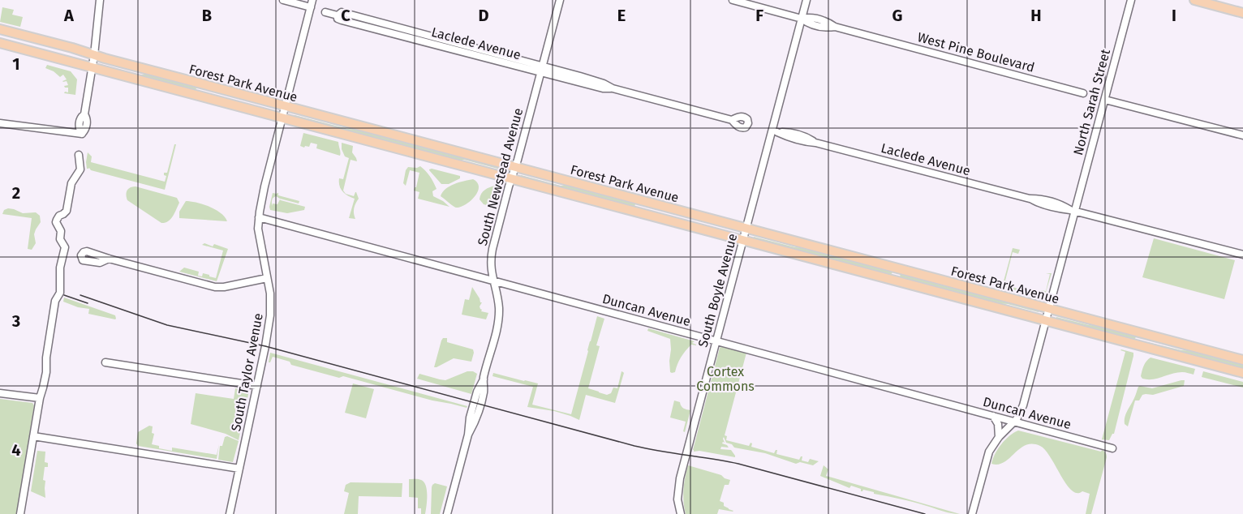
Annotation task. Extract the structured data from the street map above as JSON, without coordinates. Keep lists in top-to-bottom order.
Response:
{
  "streets": {
    "main road": ["Forest Park Avenue"],
    "street": [
      "Laclede Avenue",
      "West Pine Boulevard",
      "North Sarah Street",
      "South Newstead Avenue",
      "South Boyle Avenue",
      "Duncan Avenue",
      "South Taylor Avenue"
    ]
  },
  "crossings": [
    ["Laclede Avenue", "North Sarah Street"],
    ["Laclede Avenue", "South Newstead Avenue"],
    ["Laclede Avenue", "South Boyle Avenue"],
    ["West Pine Boulevard", "South Boyle Avenue"],
    ["Forest Park Avenue", "North Sarah Street"],
    ["Forest Park Avenue", "South Newstead Avenue"],
    ["Forest Park Avenue", "South Boyle Avenue"],
    ["Forest Park Avenue", "South Taylor Avenue"],
    ["North Sarah Street", "Duncan Avenue"],
    ["South Newstead Avenue", "Duncan Avenue"],
    ["South Boyle Avenue", "Duncan Avenue"],
    ["Duncan Avenue", "South Taylor Avenue"]
  ],
  "parks": ["Cortex Commons"],
  "grid": {
    "columns": [
      "A",
      "B",
      "C",
      "D",
      "E",
      "F",
      "G",
      "H",
      "I"
    ],
    "rows": [
      "1",
      "2",
      "3",
      "4"
    ]
  }
}
